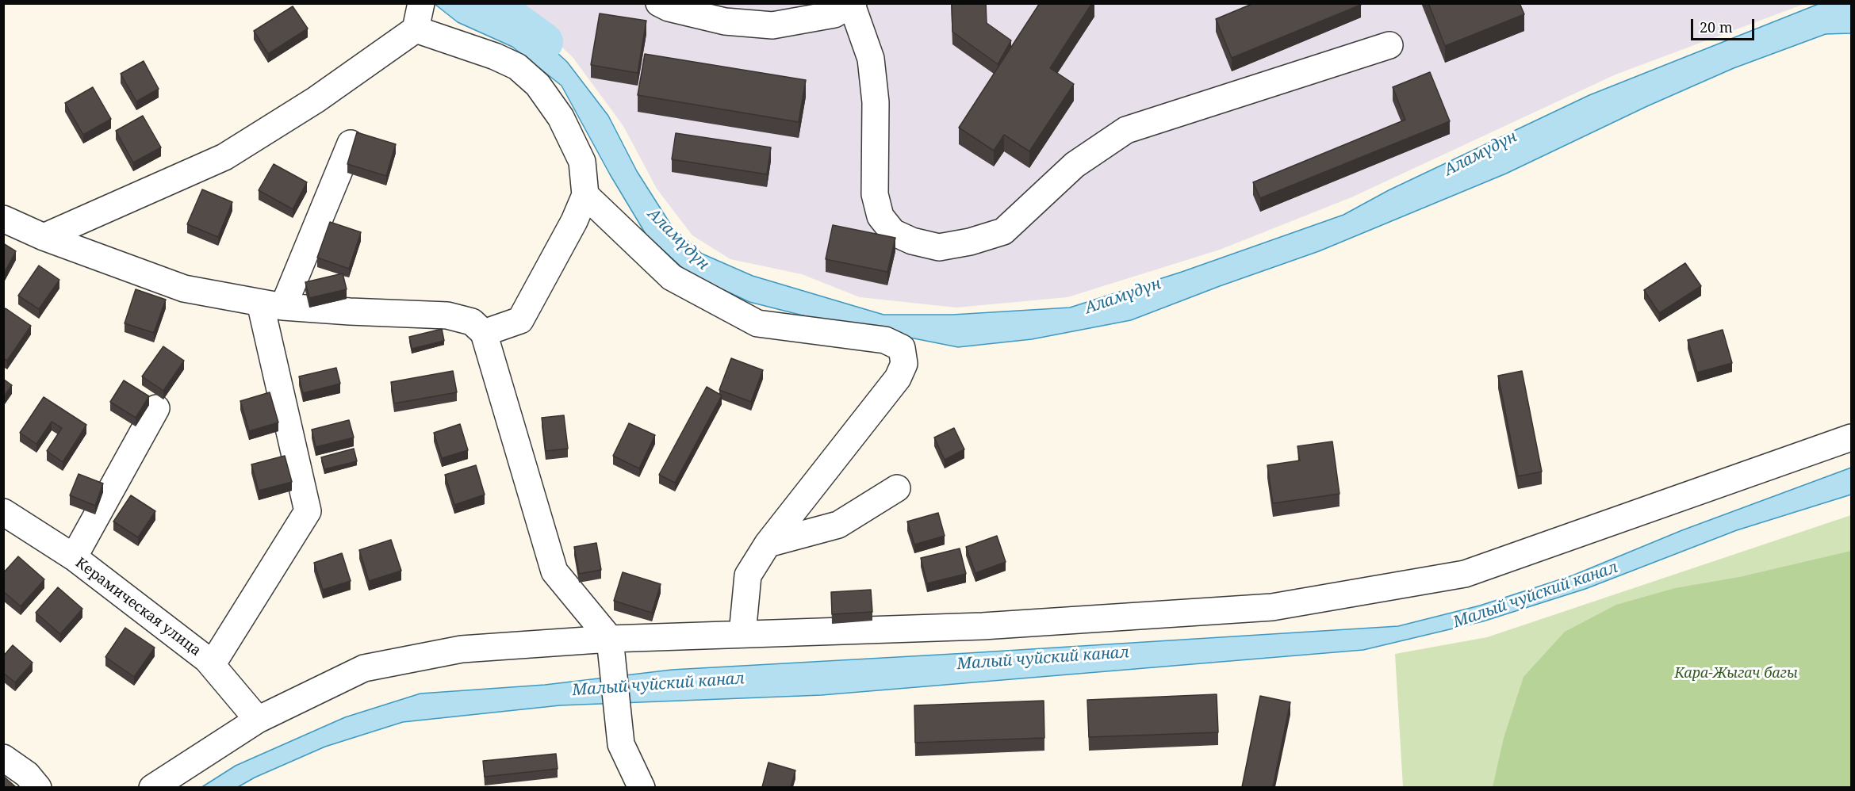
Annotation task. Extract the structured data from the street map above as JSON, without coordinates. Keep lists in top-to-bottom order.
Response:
{
  "streets": {
    "street": ["Керамическая улица"]
  },
  "water": ["Аламүдүн", "Малый чуйский канал"],
  "parks": ["Кара-Жыгач багы"],
  "scale_bar": "20 m"
}
